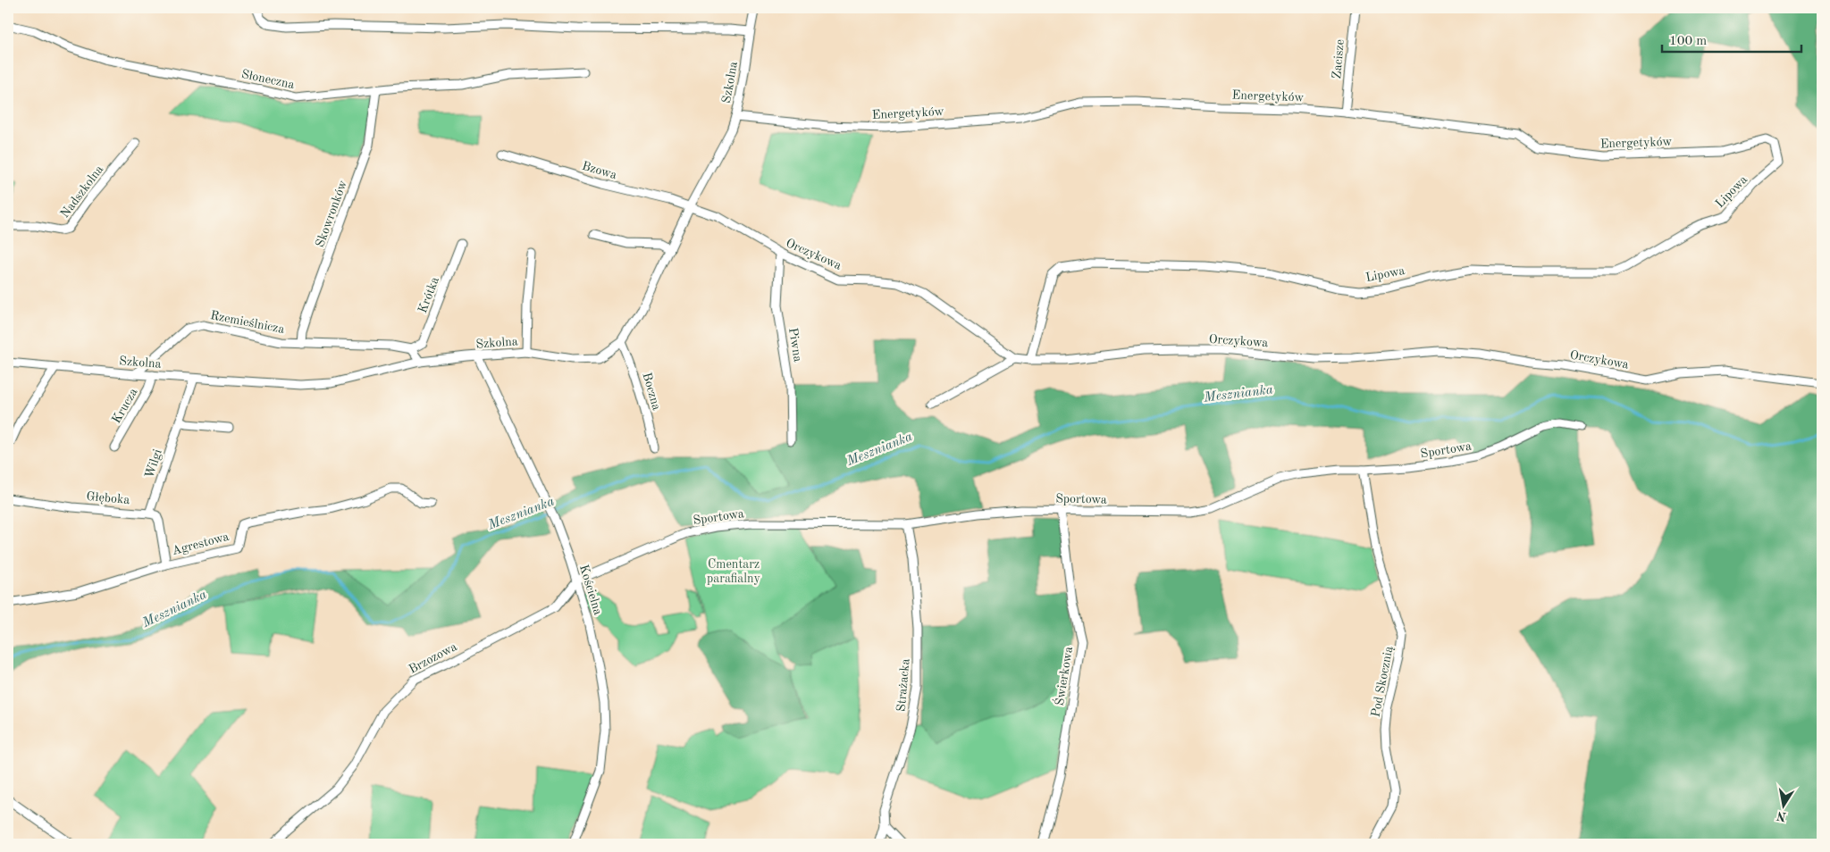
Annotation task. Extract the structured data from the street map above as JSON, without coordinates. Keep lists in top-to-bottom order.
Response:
{
  "streets": {
    "street": [
      "Zacisze",
      "Słoneczna",
      "Szkolna",
      "Energetyków",
      "Bzowa",
      "Nadszkolna",
      "Lipowa",
      "Skowronków",
      "Orczykowa",
      "Krótka",
      "Rzemieślnicza",
      "Piwna",
      "Boczna",
      "Krucza",
      "Sportowa",
      "Wilgi",
      "Głęboka",
      "Agrestowa",
      "Kościelna",
      "Brzozowa",
      "Świerkowa",
      "Pod Skocznią",
      "Strażacka"
    ]
  },
  "crossings": [
    ["Zacisze", "Energetyków"],
    ["Słoneczna", "Skowronków"],
    ["Szkolna", "Energetyków"],
    ["Szkolna", "Bzowa"],
    ["Szkolna", "Orczykowa"],
    ["Szkolna", "Rzemieślnicza"],
    ["Szkolna", "Boczna"],
    ["Szkolna", "Krucza"],
    ["Szkolna", "Wilgi"],
    ["Szkolna", "Kościelna"],
    ["Energetyków", "Lipowa"],
    ["Bzowa", "Orczykowa"],
    ["Lipowa", "Orczykowa"],
    ["Skowronków", "Rzemieślnicza"],
    ["Orczykowa", "Piwna"],
    ["Krótka", "Rzemieślnicza"],
    ["Sportowa", "Kościelna"],
    ["Sportowa", "Brzozowa"],
    ["Sportowa", "Świerkowa"],
    ["Sportowa", "Pod Skocznią"],
    ["Sportowa", "Strażacka"],
    ["Wilgi", "Głęboka"],
    ["Kościelna", "Brzozowa"]
  ],
  "water": ["Mesznianka"],
  "parks": ["Cmentarz parafialny"],
  "scale_bar": "100 m",
  "north": "bottom"
}
